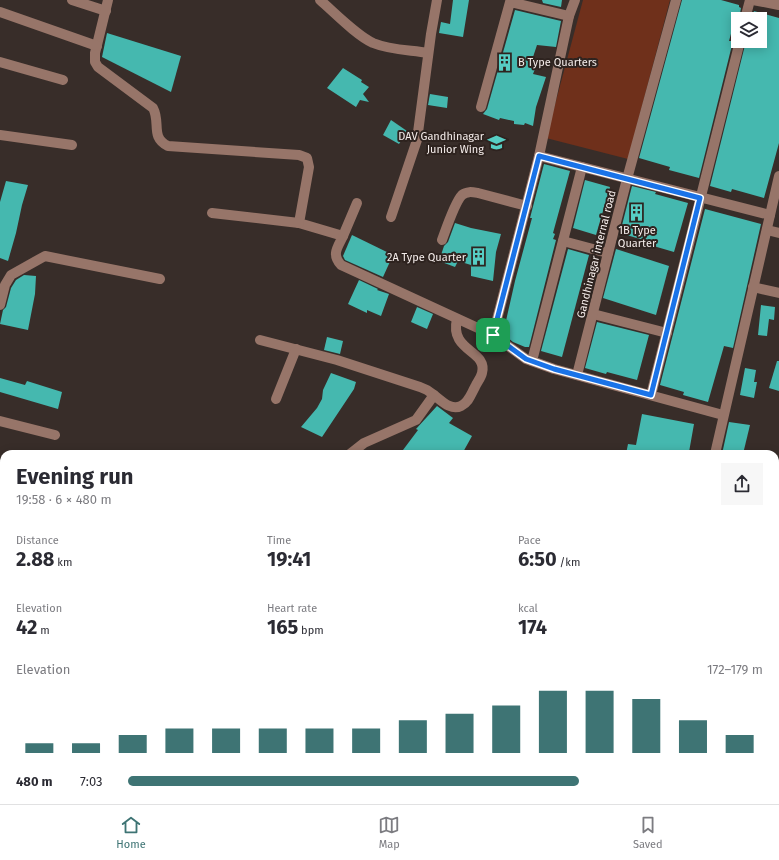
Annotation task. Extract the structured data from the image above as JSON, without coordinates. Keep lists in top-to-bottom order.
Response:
{
  "streets": {
    "street": ["Gandhinagar internal road"]
  },
  "places": {
    "building": ["B Type Quarters", "1B Type Quarter", "2A Type Quarter"],
    "school or university": ["DAV Gandhinagar Junior Wing"]
  },
  "page": {
    "heading": ["Evening run", "19:58 · 6 × 480 m"],
    "stats": [
      ["Distance", "2.88 km"],
      ["Time", "19:41"],
      ["Pace", "6:50 /km"],
      ["Elevation", "42 m"],
      ["Heart rate", "165 bpm"],
      ["kcal", "174"]
    ],
    "chart": ["Elevation", "172–179 m"],
    "list": [
      {
        "name": "480 m",
        "note": "7:03"
      }
    ],
    "tabs": ["Home", "Map", "Saved"]
  }
}
